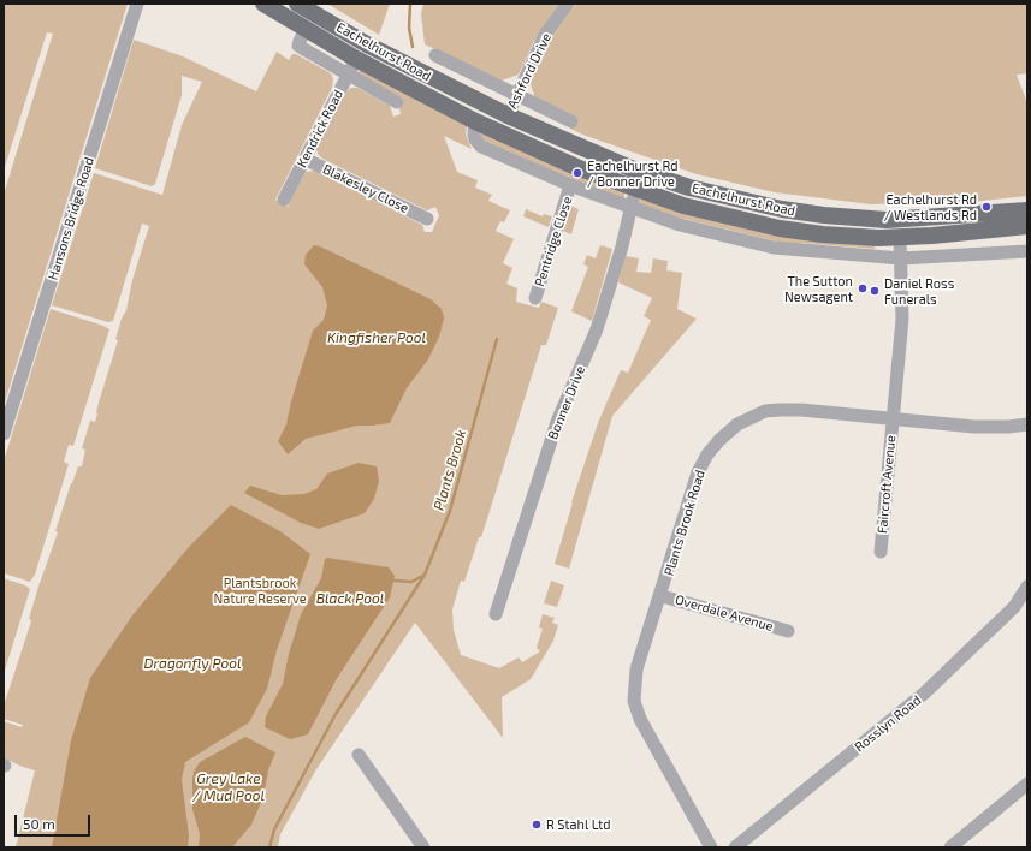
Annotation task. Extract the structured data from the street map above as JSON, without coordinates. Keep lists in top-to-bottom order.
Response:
{
  "streets": {
    "main road": ["Eachelhurst Road"],
    "street": [
      "Ashford Drive",
      "Kendrick Road",
      "Blakesley Close",
      "Hansons Bridge Road",
      "Pentridge Close",
      "Bonner Drive",
      "Faircroft Avenue",
      "Plants Brook Road",
      "Overdale Avenue",
      "Rosslyn Road"
    ]
  },
  "crossings": [
    ["Eachelhurst Road", "Ashford Drive"],
    ["Eachelhurst Road", "Kendrick Road"],
    ["Eachelhurst Road", "Bonner Drive"],
    ["Eachelhurst Road", "Faircroft Avenue"],
    ["Kendrick Road", "Blakesley Close"],
    ["Faircroft Avenue", "Plants Brook Road"],
    ["Plants Brook Road", "Overdale Avenue"]
  ],
  "water": [
    "Kingfisher Pool",
    "Plants Brook",
    "Black Pool",
    "Dragonfly Pool",
    "Grey Lake / Mud Pool"
  ],
  "parks": ["Plantsbrook Nature Reserve"],
  "places": [
    "Eachelhurst Rd / Bonner Drive",
    "Eachelhurst Rd / Westlands Rd",
    "The Sutton Newsagent",
    "Daniel Ross Funerals",
    "R Stahl Ltd"
  ],
  "scale_bar": "50 m"
}
